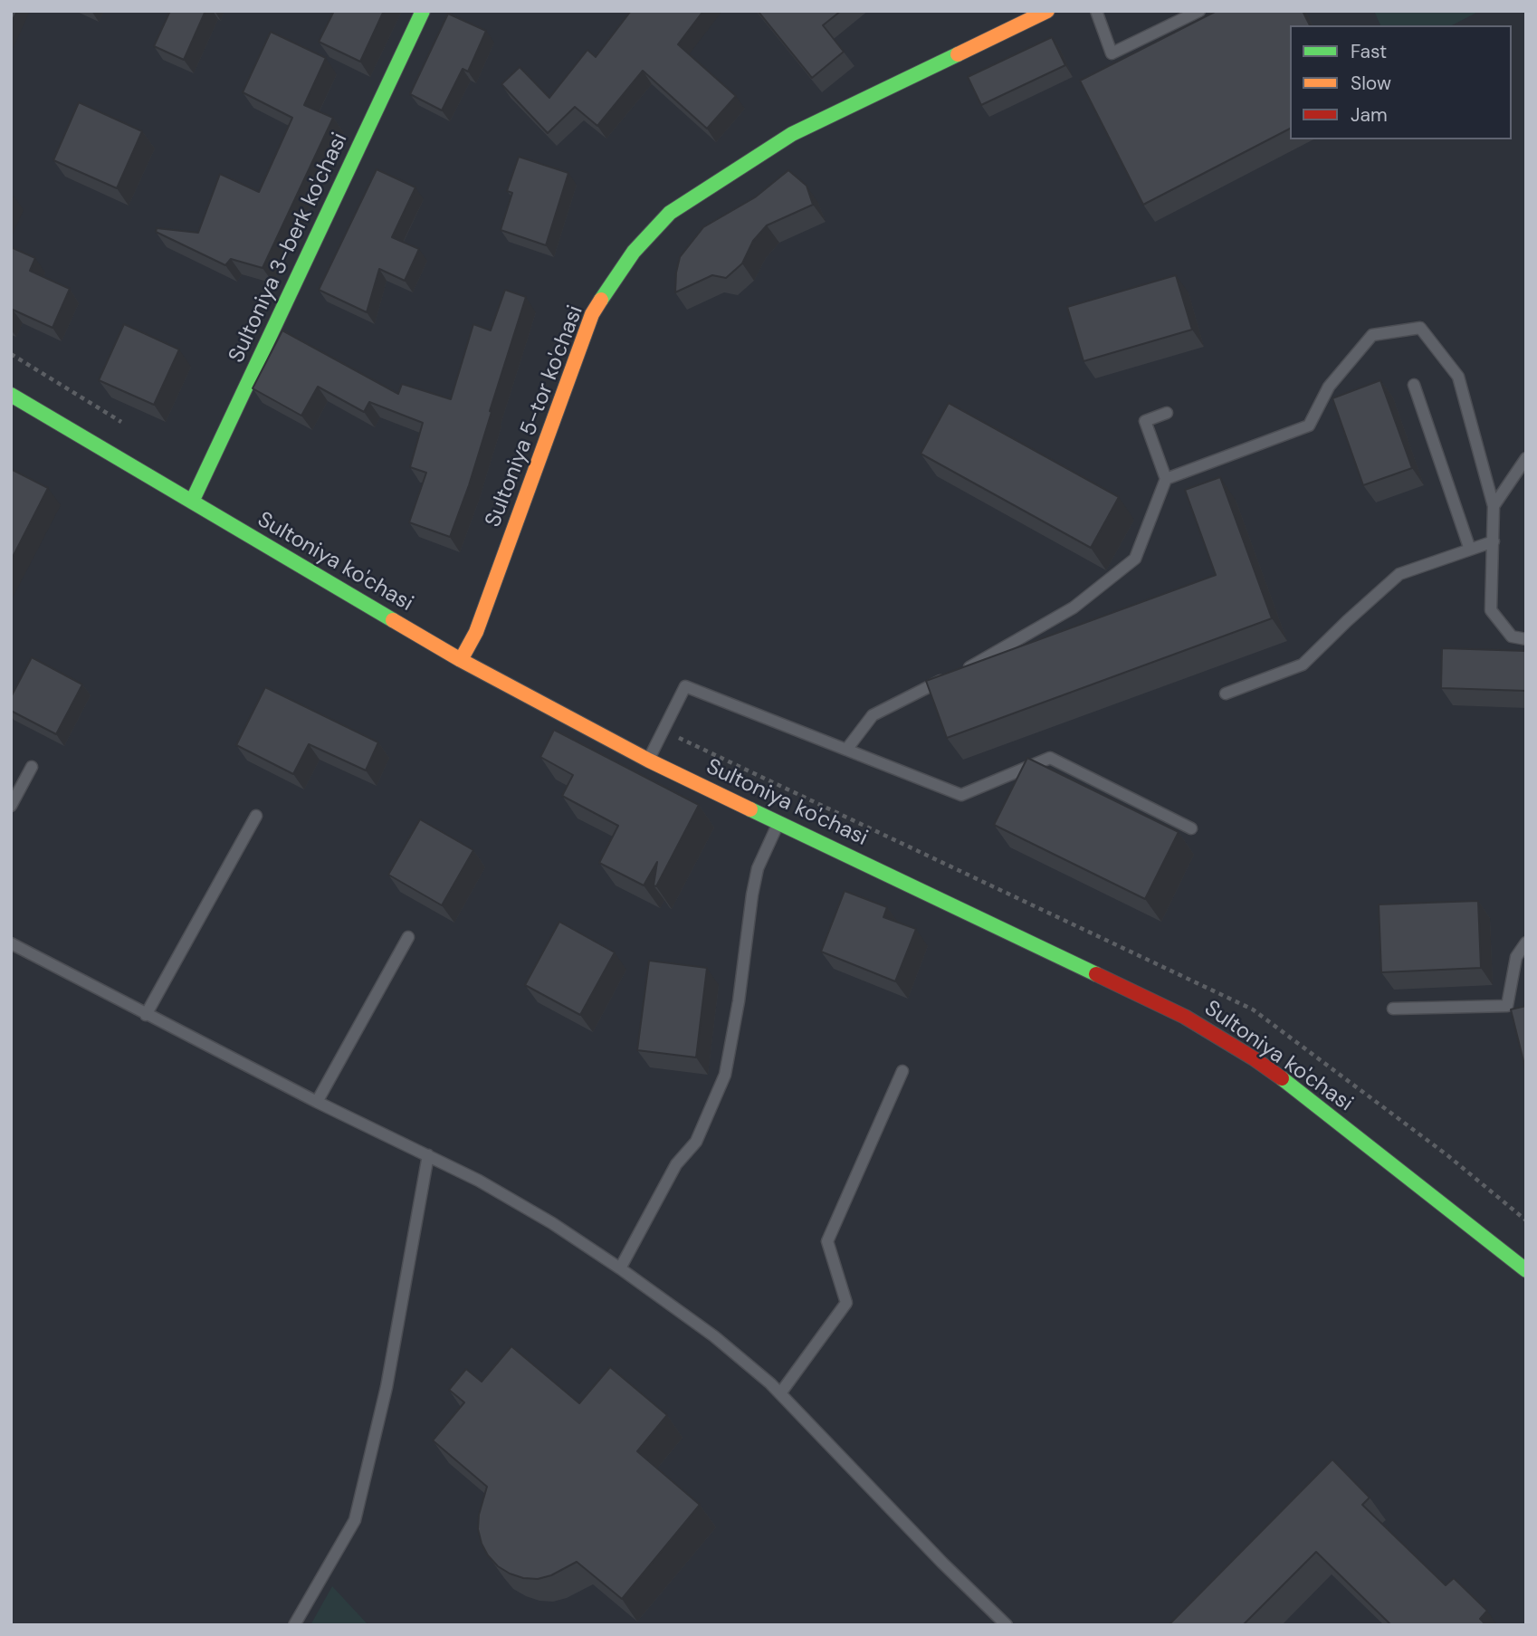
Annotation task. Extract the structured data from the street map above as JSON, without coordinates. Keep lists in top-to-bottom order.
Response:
{
  "streets": {
    "street": ["Sultoniya 3-berk ko'chasi", "Sultoniya 5-tor ko'chasi", "Sultoniya ko'chasi"]
  },
  "crossings": [
    ["Sultoniya 3-berk ko'chasi", "Sultoniya ko'chasi"],
    ["Sultoniya 5-tor ko'chasi", "Sultoniya ko'chasi"]
  ],
  "legend": ["Fast", "Slow", "Jam"]
}
